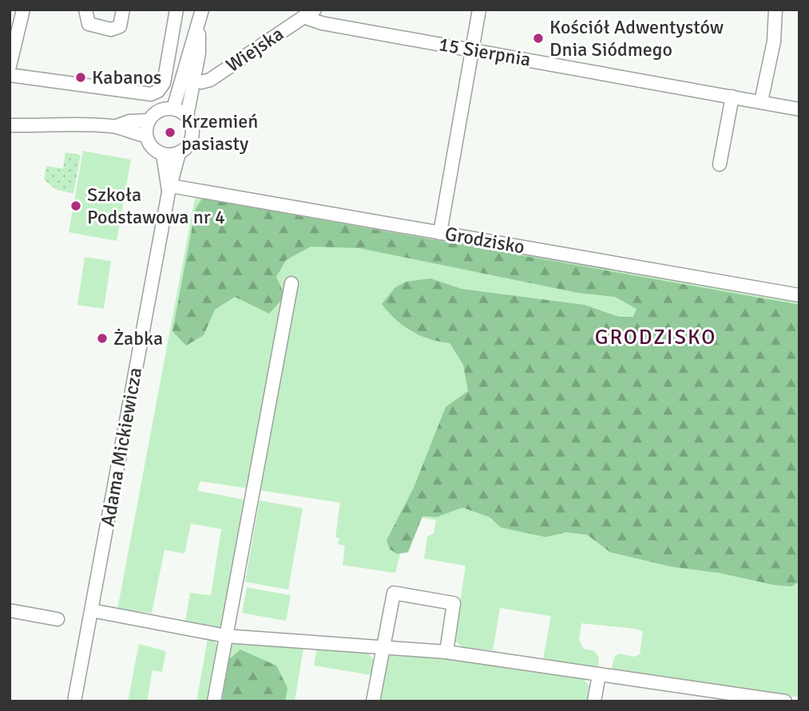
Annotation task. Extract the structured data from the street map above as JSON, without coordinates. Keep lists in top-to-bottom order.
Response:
{
  "streets": {
    "street": [
      "Wiejska",
      "15 Sierpnia",
      "Grodzisko",
      "Adama Mickiewicza"
    ]
  },
  "crossings": [
    ["Wiejska", "15 Sierpnia"],
    ["Grodzisko", "Adama Mickiewicza"]
  ],
  "districts": ["GRODZISKO"],
  "places": [
    "Kościół Adwentystów Dnia Siódmego",
    "Kabanos",
    "Krzemień pasiasty",
    "Szkoła Podstawowa nr 4",
    "Żabka"
  ]
}
